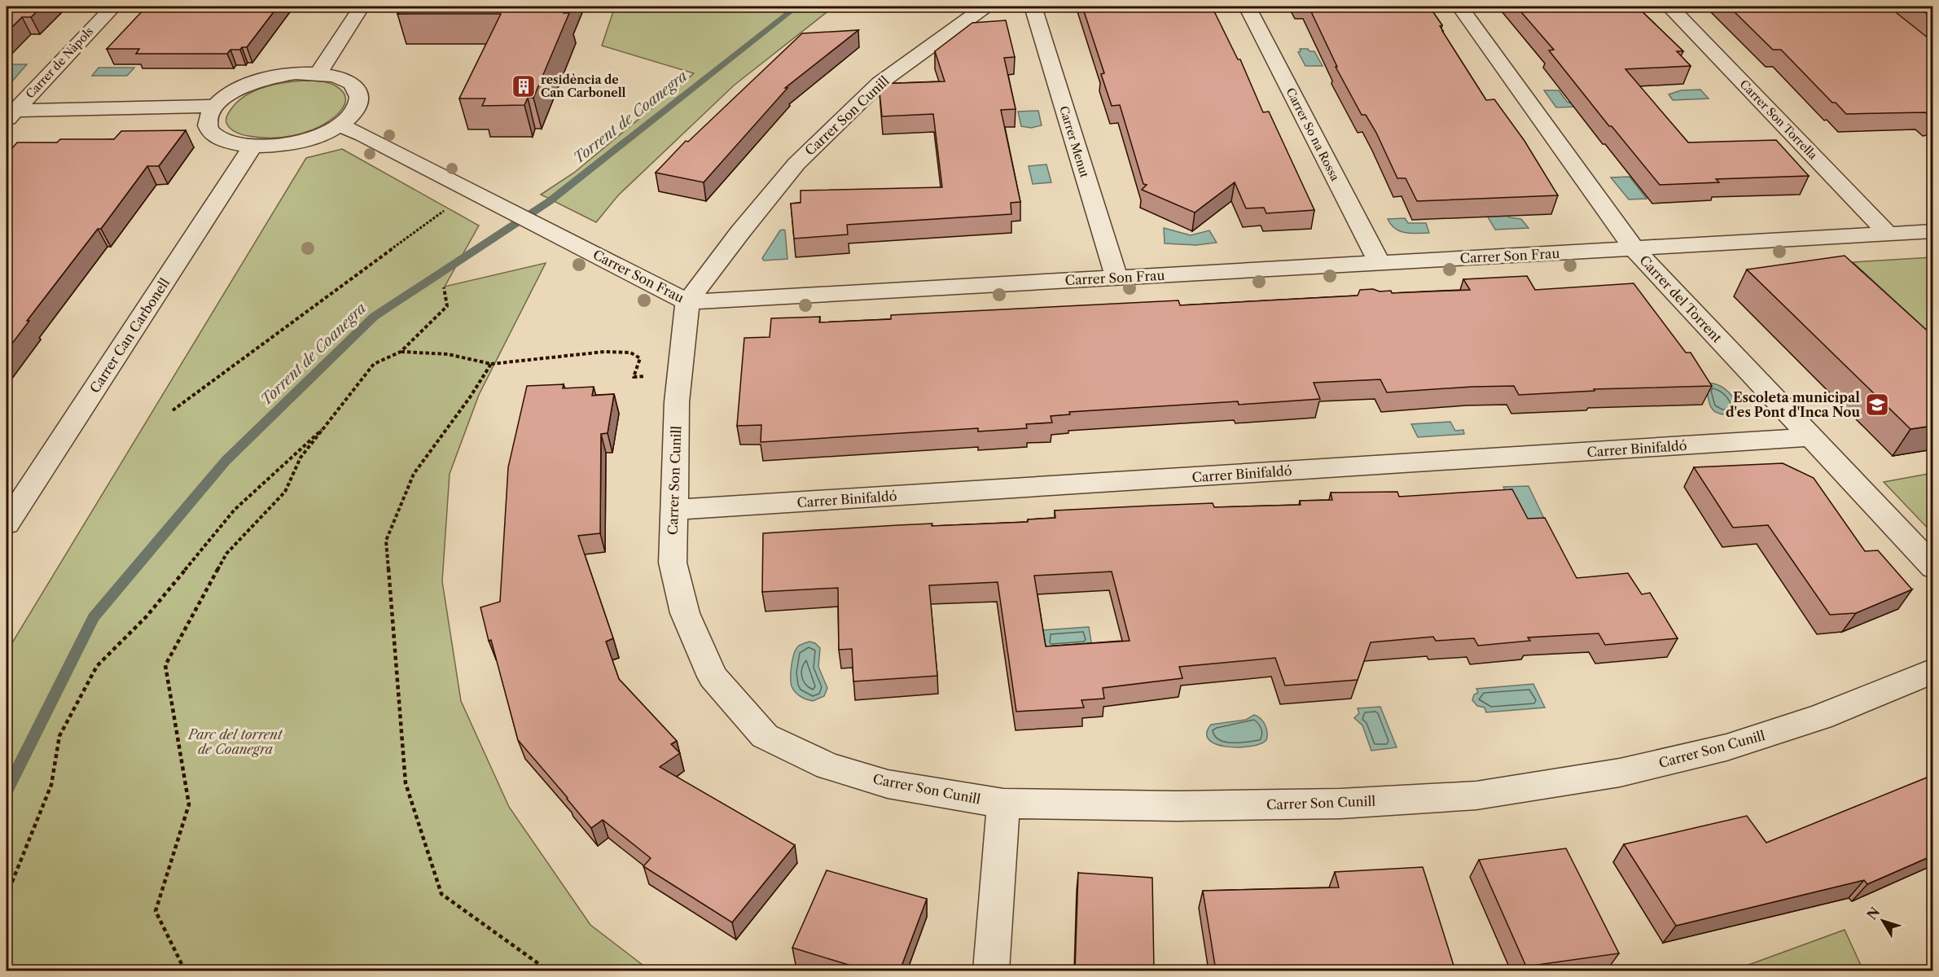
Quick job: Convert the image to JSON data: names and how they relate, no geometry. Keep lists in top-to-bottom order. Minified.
{"streets":{"street":["Carrer de Nàpols","Carrer Son Cunill","Carrer Son Torrella","Carrer So na Rossa","Carrer Menut","Carrer Son Frau","Carrer del Torrent","Carrer Can Carbonell","Carrer Binifaldó"]},"crossings":[["Carrer Son Cunill","Carrer Son Frau"],["Carrer Son Cunill","Carrer Binifaldó"],["Carrer Son Torrella","Carrer Son Frau"],["Carrer So na Rossa","Carrer Son Frau"],["Carrer Menut","Carrer Son Frau"],["Carrer Son Frau","Carrer del Torrent"],["Carrer del Torrent","Carrer Binifaldó"]],"water":["Torrent de Coanegra"],"parks":["Parc del torrent de Coanegra"],"places":{"building":["residència de Can Carbonell"],"school or university":["Escoleta municipal d'es Pont d'Inca Nou"]},"north":"top left"}
